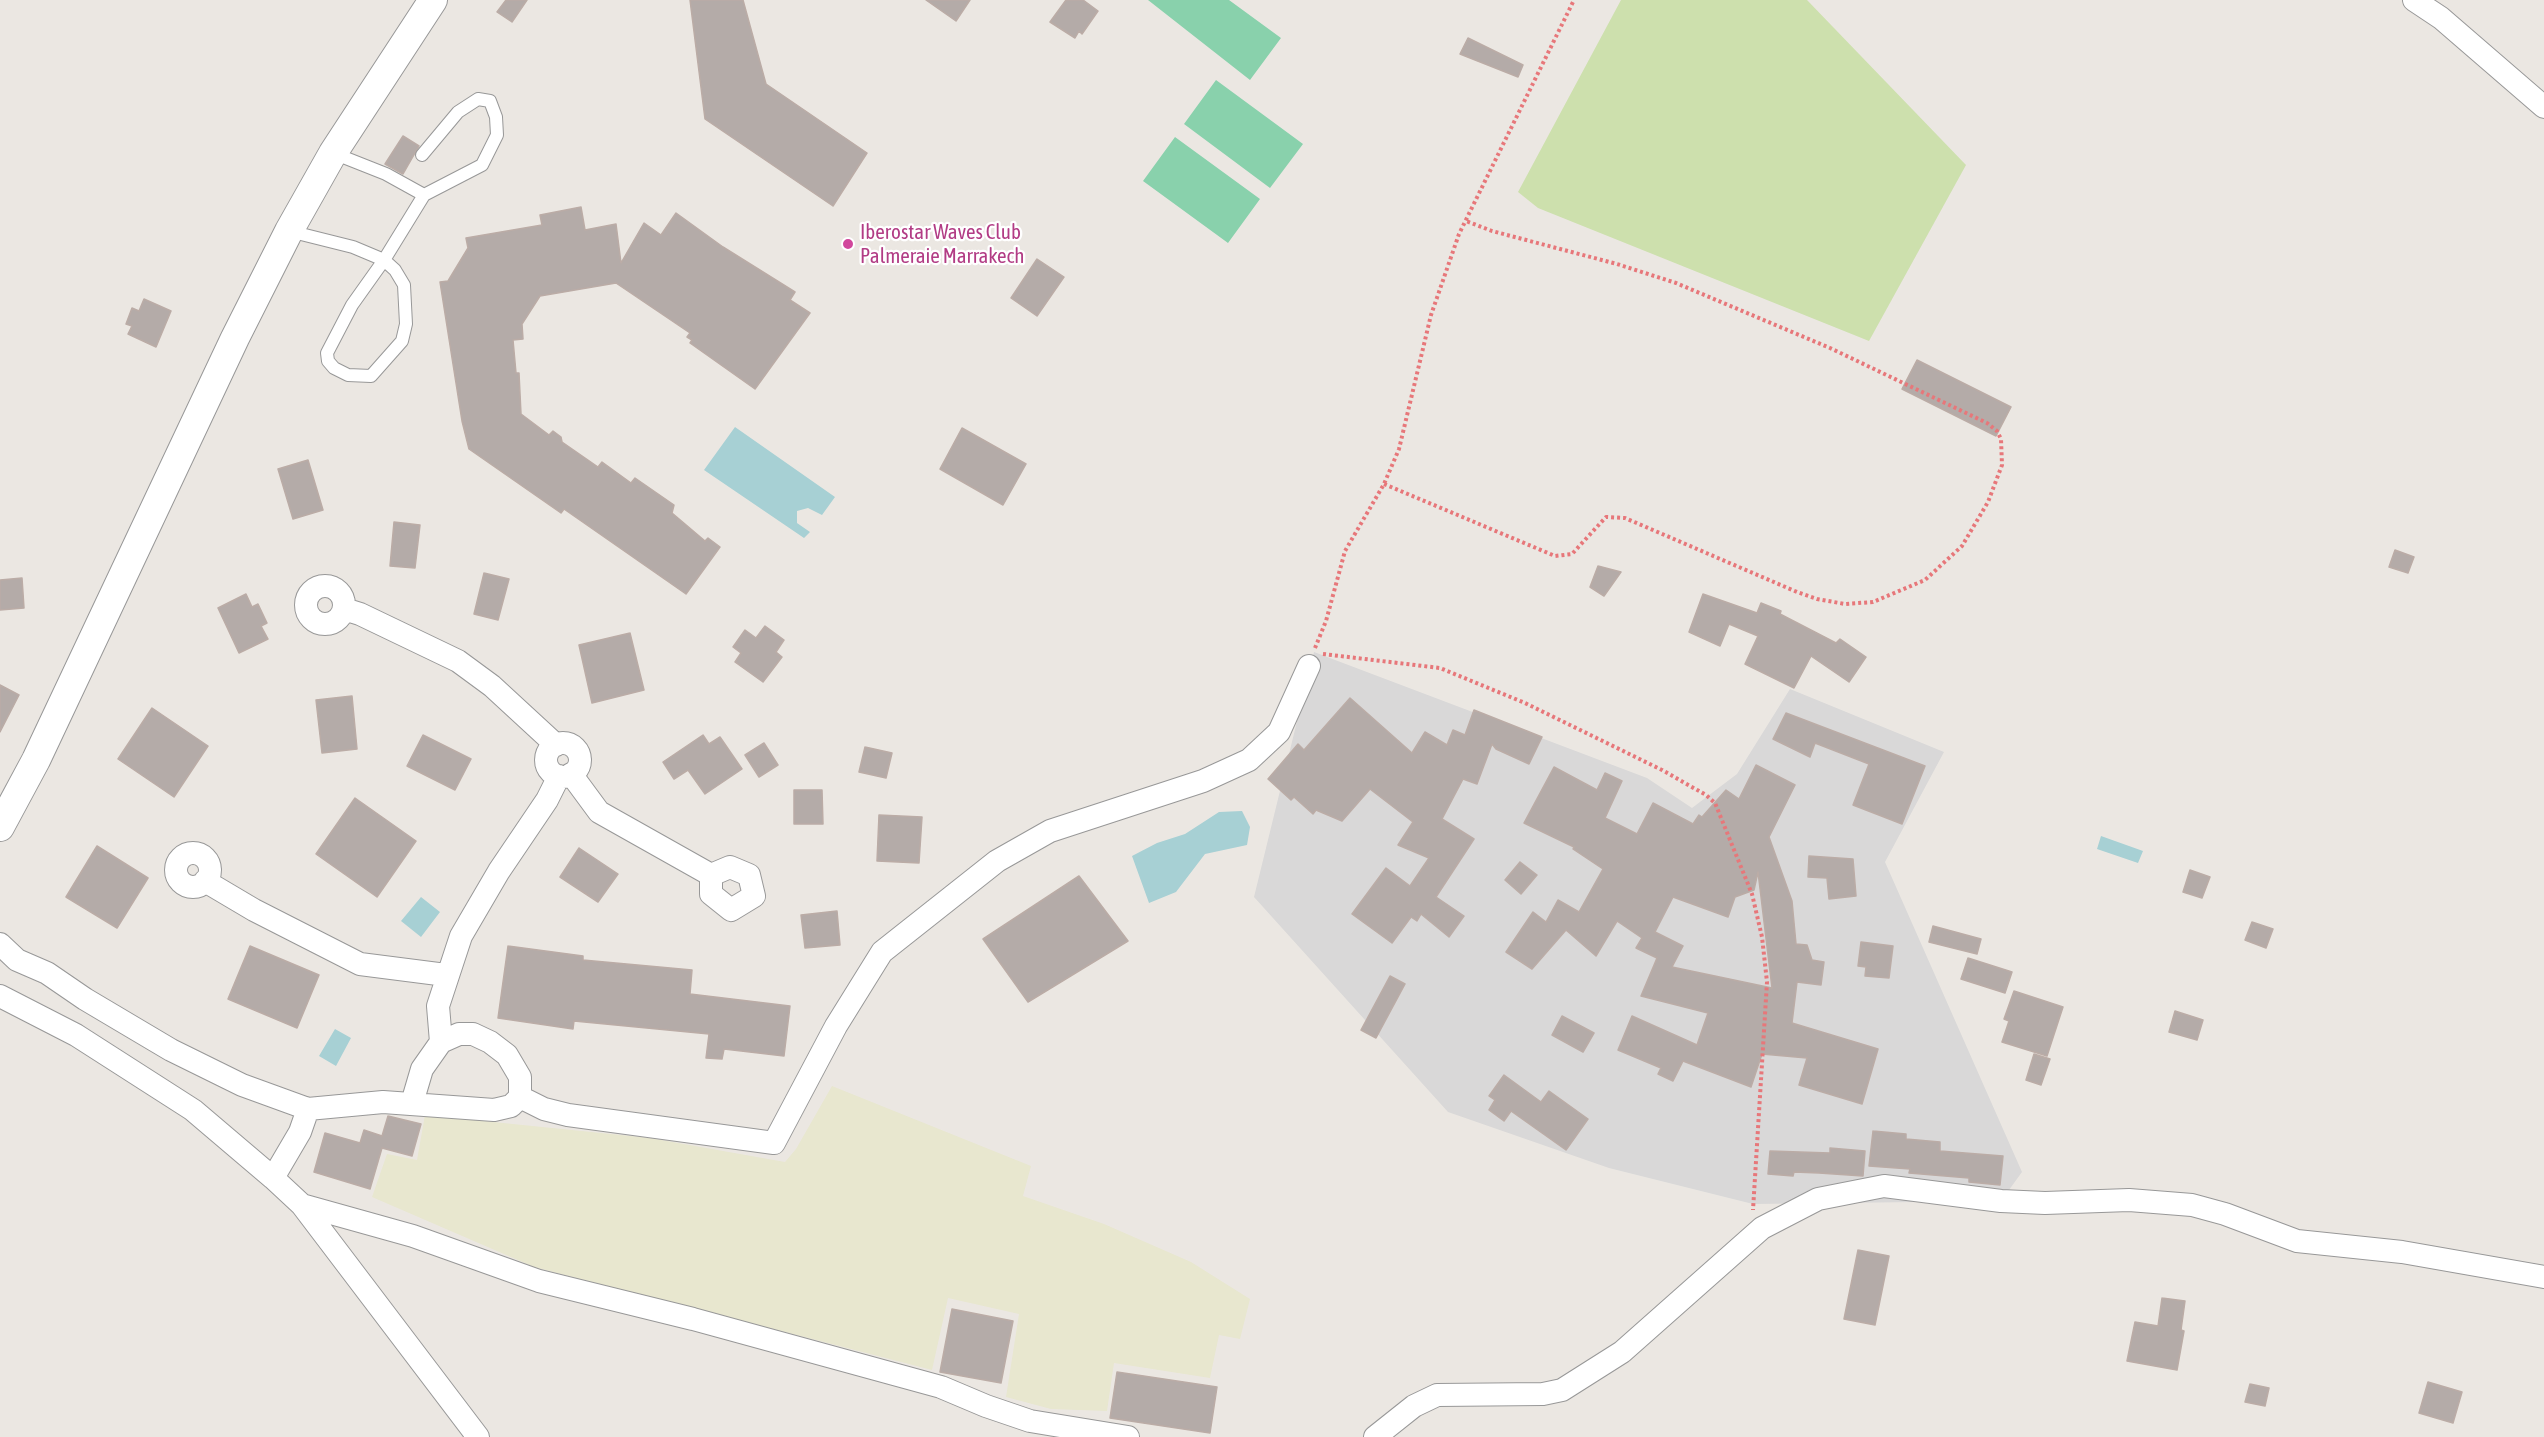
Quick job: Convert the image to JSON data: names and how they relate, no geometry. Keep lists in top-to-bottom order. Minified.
{"places":["Iberostar Waves Club Palmeraie Marrakech"]}
